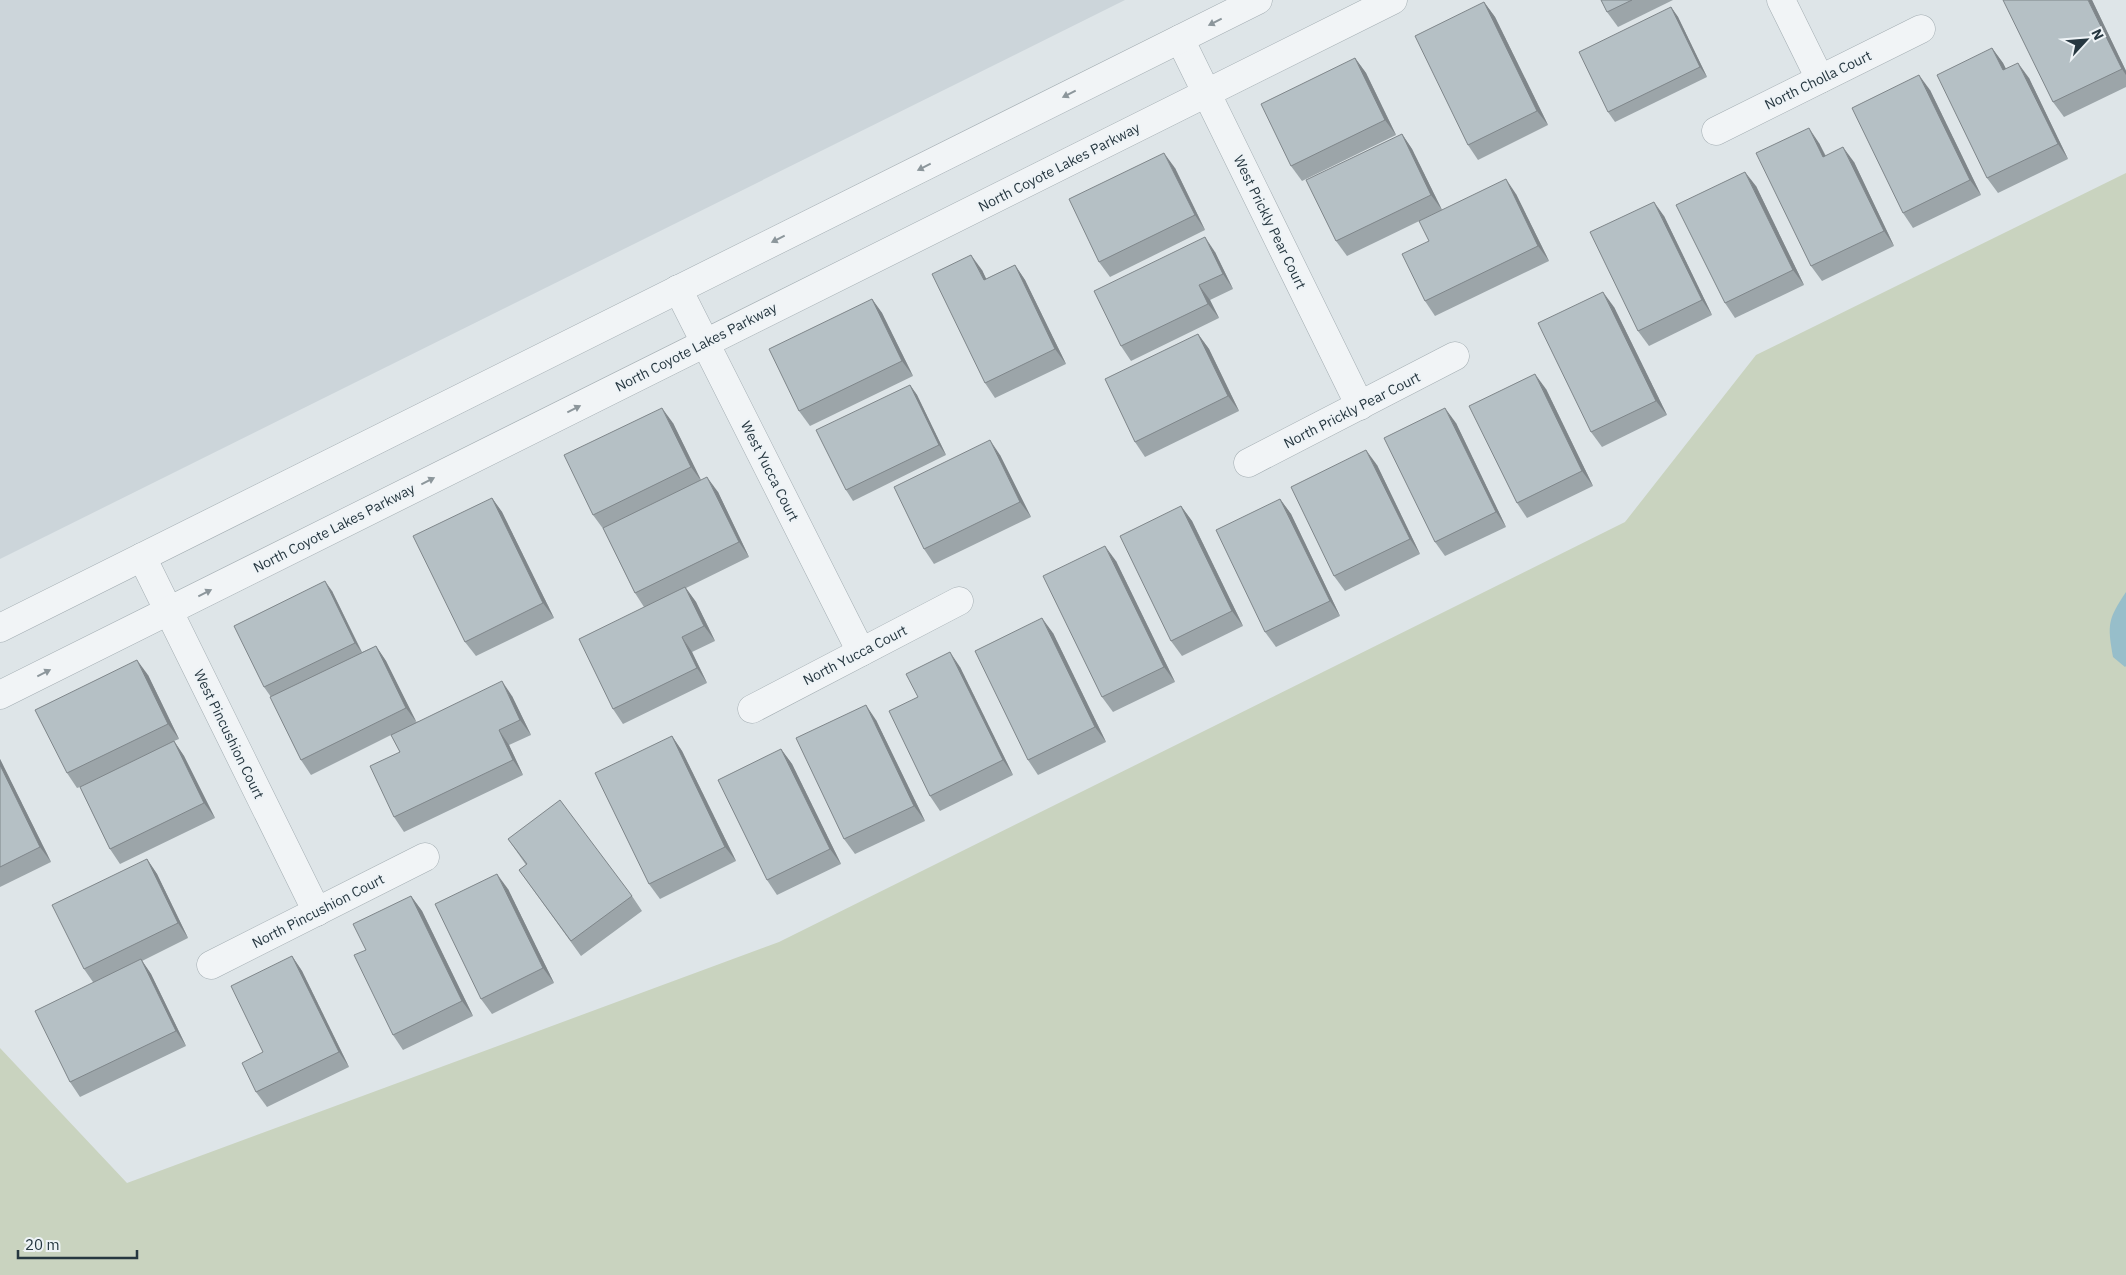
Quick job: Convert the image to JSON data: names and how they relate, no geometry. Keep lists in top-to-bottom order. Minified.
{"streets":{"street":["North Cholla Court","North Coyote Lakes Parkway","West Prickly Pear Court","North Prickly Pear Court","West Yucca Court","North Yucca Court","West Pincushion Court","North Pincushion Court"]},"crossings":[["North Coyote Lakes Parkway","West Prickly Pear Court"],["North Coyote Lakes Parkway","West Yucca Court"],["North Coyote Lakes Parkway","West Pincushion Court"],["West Prickly Pear Court","North Prickly Pear Court"],["West Yucca Court","North Yucca Court"],["West Pincushion Court","North Pincushion Court"]],"scale_bar":"20 m","north":"top right"}
